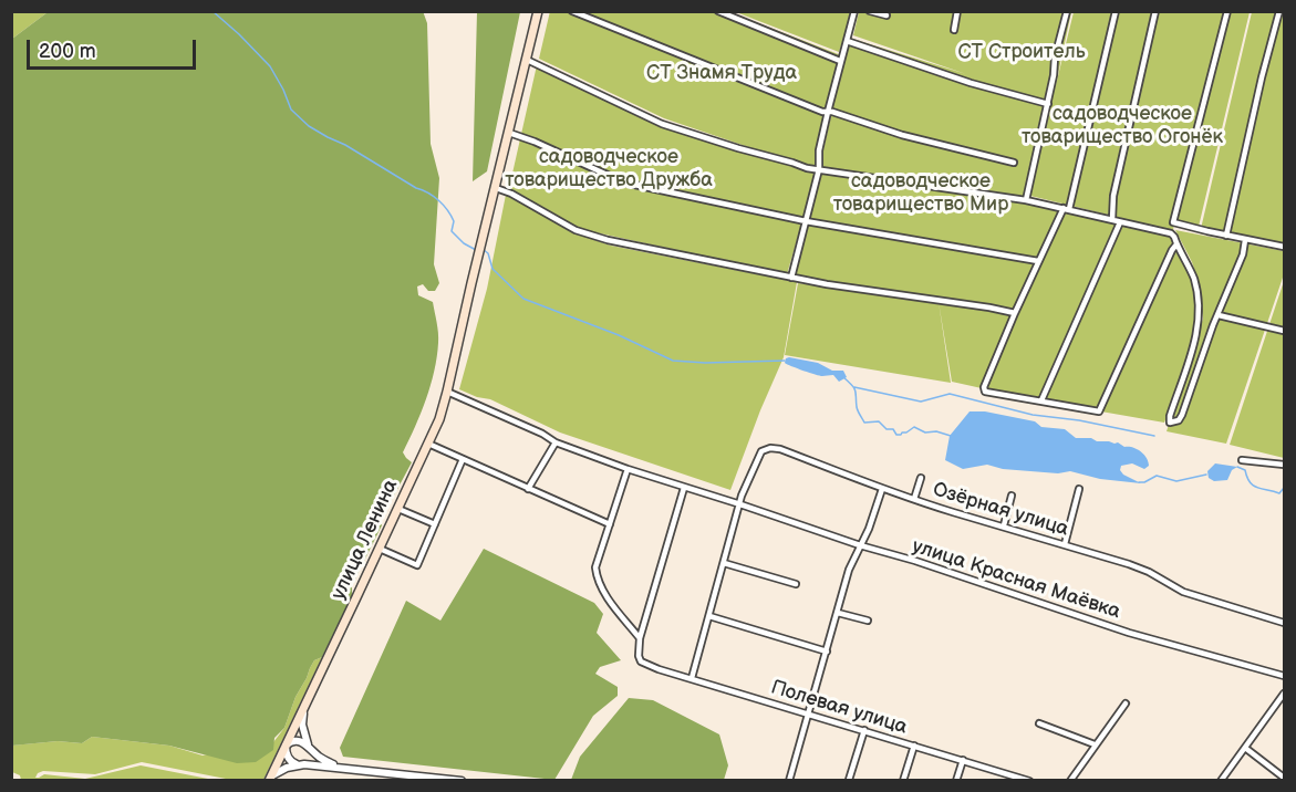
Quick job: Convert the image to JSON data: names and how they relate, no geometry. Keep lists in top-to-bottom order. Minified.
{"streets":{"main road":["улица Ленина"],"street":["Озёрная улица","улица Красная Маёвка","Полевая улица"]},"crossings":[["Озёрная улица","улица Красная Маёвка"],["улица Ленина","улица Красная Маёвка"]],"parks":["СТ Строитель","СТ Знамя Труда","садоводческое товарищество Огонёк","садоводческое товарищество Дружба","садоводческое товарищество Мир"],"scale_bar":"200 m"}
